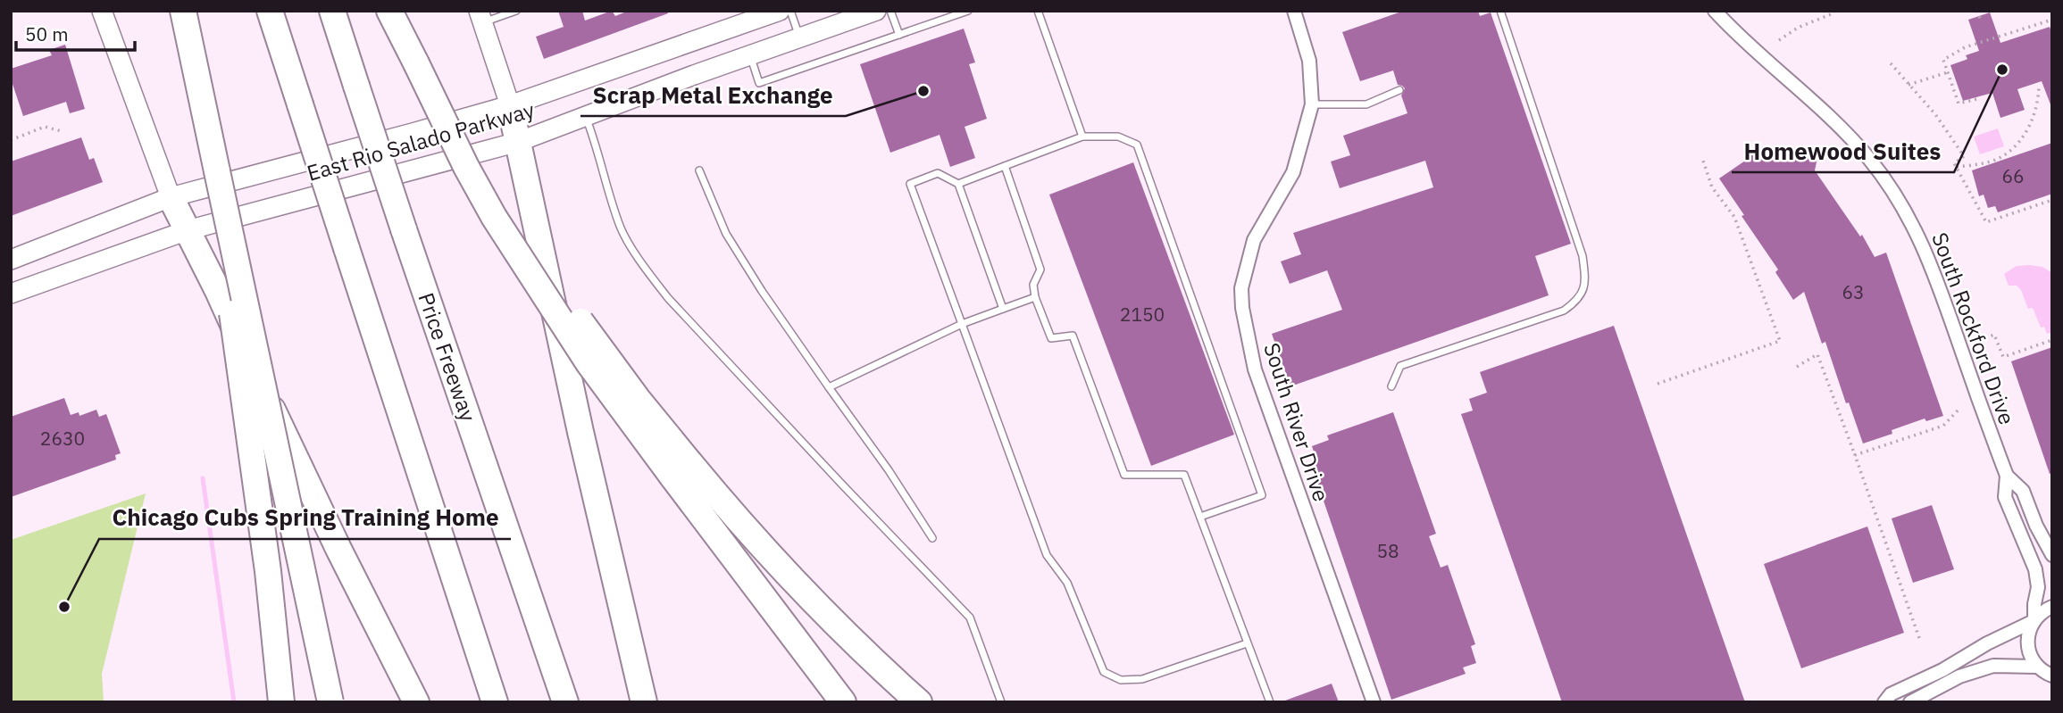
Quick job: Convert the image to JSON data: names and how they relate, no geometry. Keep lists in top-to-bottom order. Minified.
{"streets":{"highway":["Price Freeway"],"main road":["East Rio Salado Parkway"],"street":["South Rockford Drive","South River Drive"]},"places":["Homewood Suites","Scrap Metal Exchange","Chicago Cubs Spring Training Home"],"house_numbers":["66","63","2150","2630","58"],"scale_bar":"50 m"}
